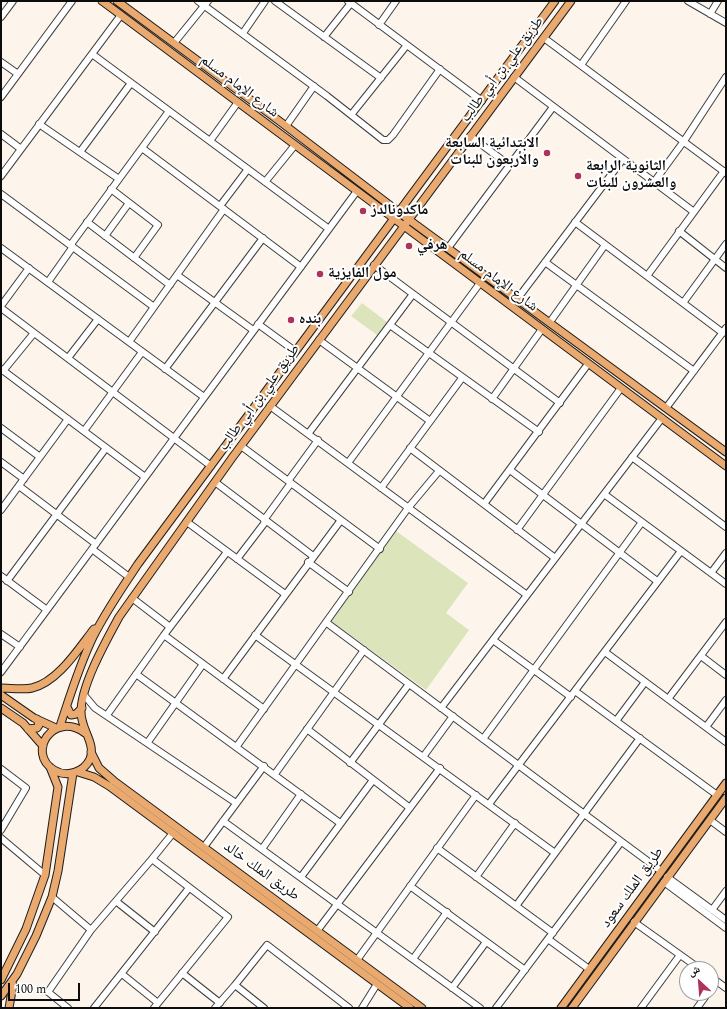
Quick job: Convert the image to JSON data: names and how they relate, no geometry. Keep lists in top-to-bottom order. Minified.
{"streets":{"main road":["طريق علي بن أبي طالب","شارع الإمام مسلم","طريق الملك خالد","طريق الملك سعود"]},"crossings":[["طريق علي بن أبي طالب","شارع الإمام مسلم"],["طريق علي بن أبي طالب","طريق الملك خالد"]],"places":["الابتدائية السابعة والأربعون للبنات","الثانوية الرابعة والعشرون للبنات","ماكدونالدز","هرفي","مول الفايزية","بنده"],"scale_bar":"100 m","north":"top left"}
